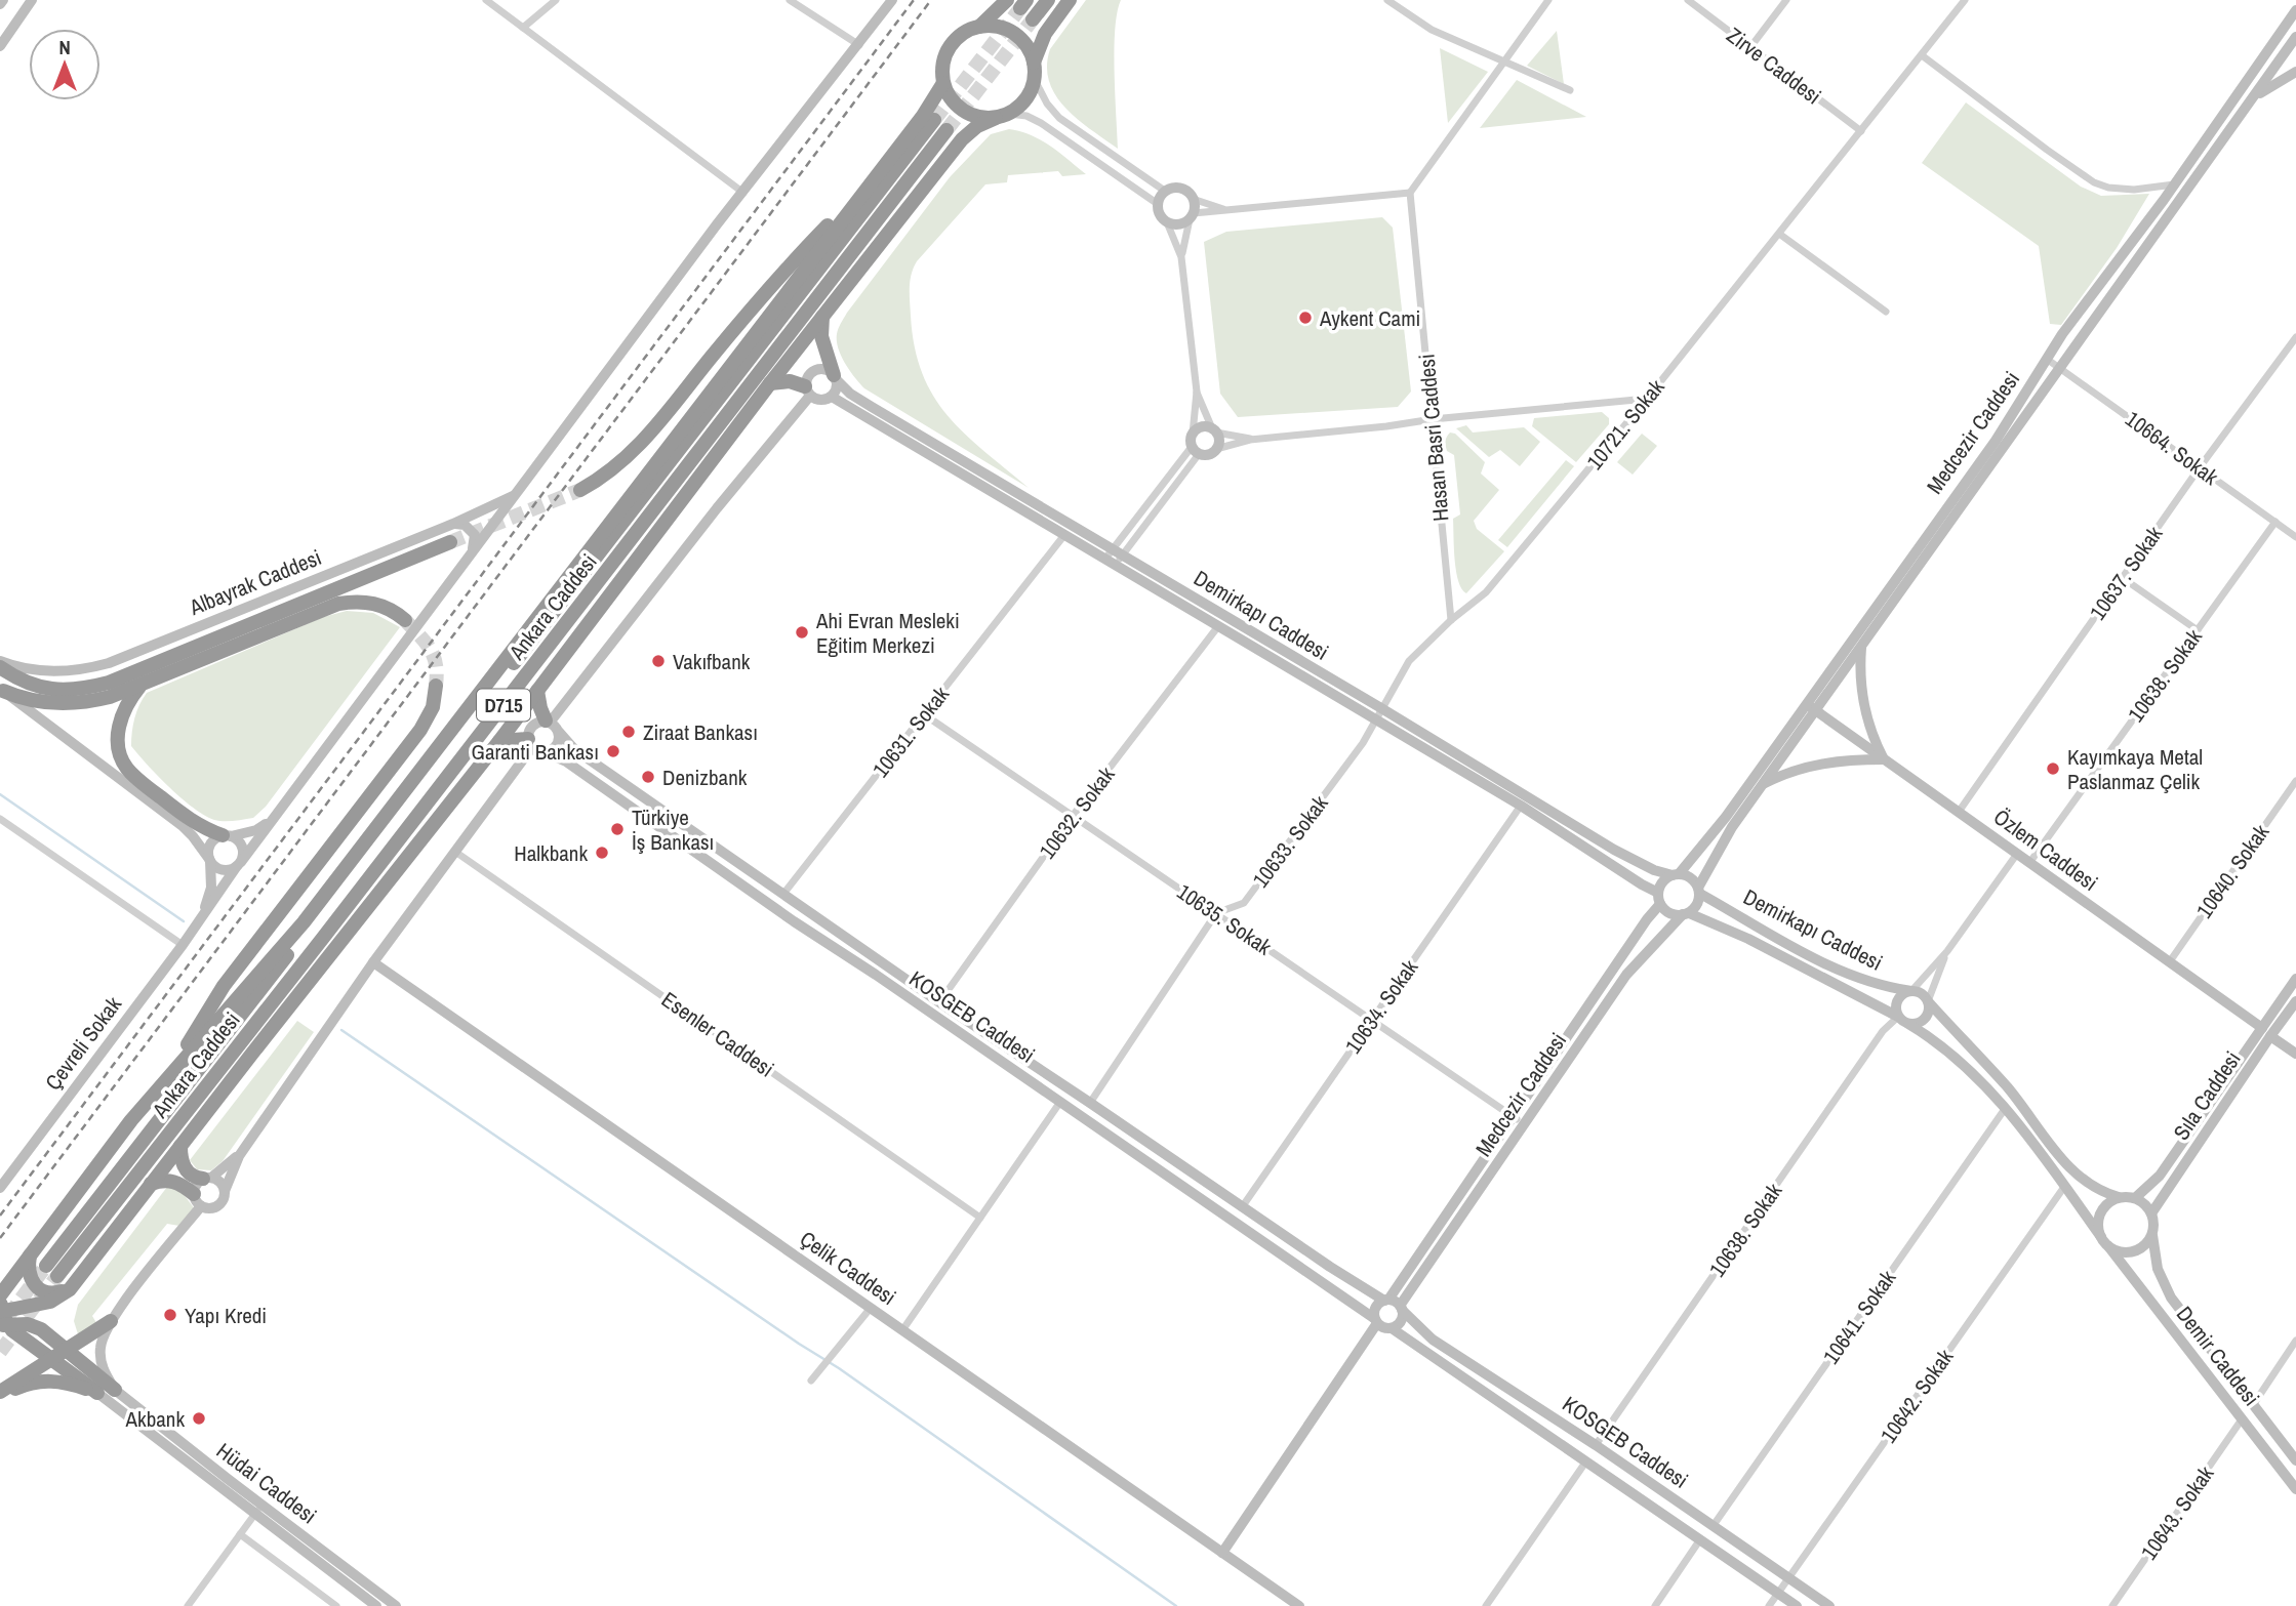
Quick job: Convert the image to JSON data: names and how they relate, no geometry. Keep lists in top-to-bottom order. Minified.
{"streets":{"highway":["Ankara Caddesi","D715"],"street":["Zirve Caddesi","10721. Sokak","Medcezir Caddesi","Hasan Basri Caddesi","10664. Sokak","10637. Sokak","Albayrak Caddesi","Demirkapı Caddesi","10638. Sokak","10631. Sokak","10632. Sokak","10633. Sokak","Özlem Caddesi","10640. Sokak","10635. Sokak","10634. Sokak","KOSGEB Caddesi","Esenler Caddesi","Çevreli Sokak","Sıla Caddesi","Çelik Caddesi","10641. Sokak","Demir Caddesi","10642. Sokak","Hüdai Caddesi","10643. Sokak"]},"crossings":[["Zirve Caddesi","10721. Sokak"],["10721. Sokak","Hasan Basri Caddesi"],["10721. Sokak","Demirkapı Caddesi"],["10721. Sokak","10633. Sokak"],["Medcezir Caddesi","10664. Sokak"],["Medcezir Caddesi","Demirkapı Caddesi"],["Medcezir Caddesi","Özlem Caddesi"],["Medcezir Caddesi","10635. Sokak"],["Medcezir Caddesi","KOSGEB Caddesi"],["10664. Sokak","10637. Sokak"],["10664. Sokak","10638. Sokak"],["10637. Sokak","Özlem Caddesi"],["Demirkapı Caddesi","10638. Sokak"],["Demirkapı Caddesi","10631. Sokak"],["Demirkapı Caddesi","10632. Sokak"],["Demirkapı Caddesi","10633. Sokak"],["Demirkapı Caddesi","10634. Sokak"],["Demirkapı Caddesi","Demir Caddesi"],["10638. Sokak","Özlem Caddesi"],["10638. Sokak","KOSGEB Caddesi"],["10638. Sokak","Demir Caddesi"],["10631. Sokak","10635. Sokak"],["10631. Sokak","KOSGEB Caddesi"],["10632. Sokak","10635. Sokak"],["10632. Sokak","KOSGEB Caddesi"],["10633. Sokak","10635. Sokak"],["Özlem Caddesi","10640. Sokak"],["Özlem Caddesi","Sıla Caddesi"],["10635. Sokak","10634. Sokak"],["10634. Sokak","KOSGEB Caddesi"],["KOSGEB Caddesi","10641. Sokak"],["KOSGEB Caddesi","10642. Sokak"],["Sıla Caddesi","Demir Caddesi"],["10641. Sokak","Demir Caddesi"],["Demir Caddesi","10642. Sokak"],["Demir Caddesi","10643. Sokak"]],"places":["Aykent Cami","Ahi Evran Mesleki Eğitim Merkezi","Vakıfbank","Ziraat Bankası","Garanti Bankası","Kayımkaya Metal Paslanmaz Çelik","Denizbank","Türkiye İş Bankası","Halkbank","Yapı Kredi","Akbank"],"north":"top"}
